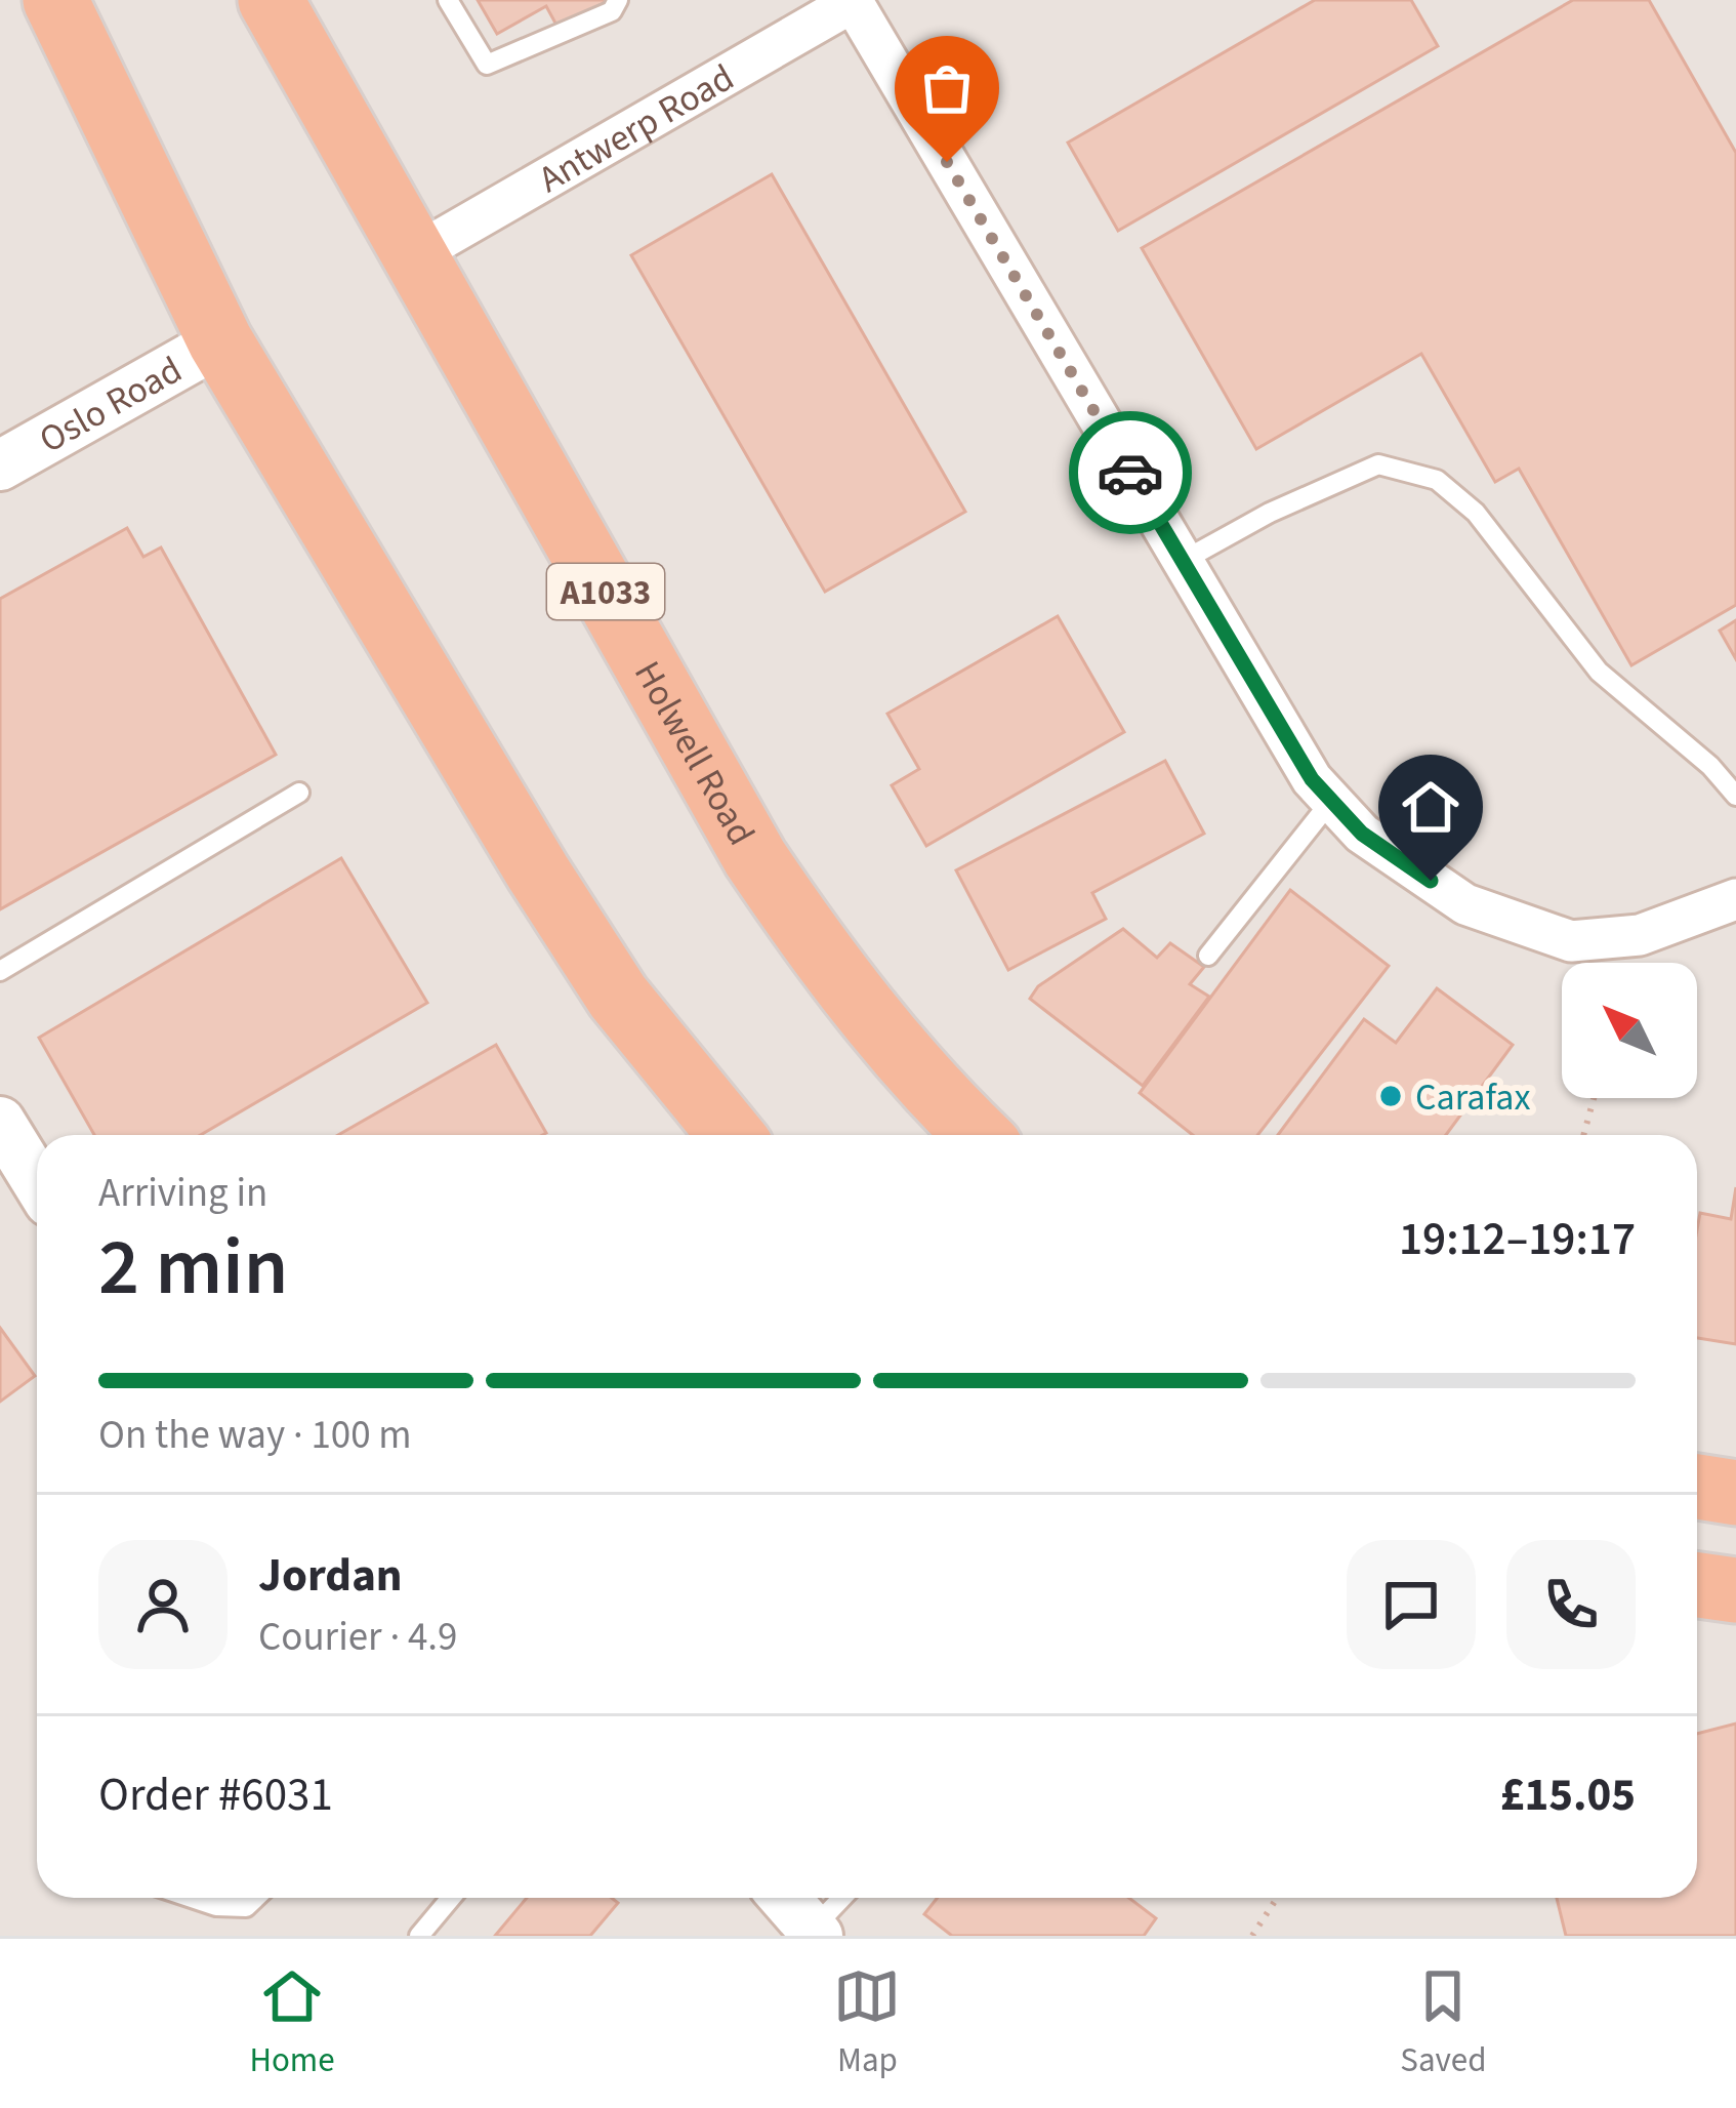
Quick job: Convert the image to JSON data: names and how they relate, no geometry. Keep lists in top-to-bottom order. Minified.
{"streets":{"highway":["A1033","Holwell Road"],"street":["Antwerp Road","Oslo Road"]},"crossings":[["Antwerp Road","Holwell Road"]],"places":["Carafax"],"north":"top left","page":{"heading":["2 min","Arriving in","19:12–19:17"],"panel":["Jordan","Courier · 4.9","Order #6031","£15.05"],"bar":"On the way · 100 m","tabs":["Home","Map","Saved"]}}
